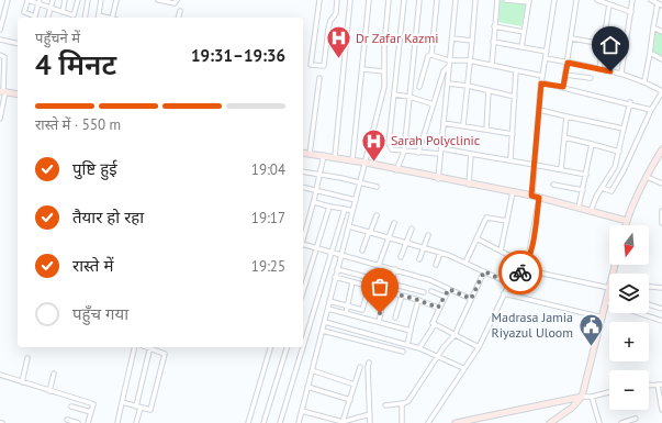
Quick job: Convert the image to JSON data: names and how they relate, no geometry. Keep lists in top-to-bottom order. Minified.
{"places":{"hospital":["Dr Zafar Kazmi","Sarah Polyclinic"],"public building":["Madrasa Jamia Riyazul Uloom"]},"north":"bottom","page":{"heading":["4 मिनट","पहुँचने में","19:31–19:36"],"bar":"रास्ते में · 550 m","list":[["पुष्टि हुई","19:04"],["तैयार हो रहा","19:17"],["रास्ते में","19:25"],"पहुँच गया"],"map_buttons":["+","−"]}}
